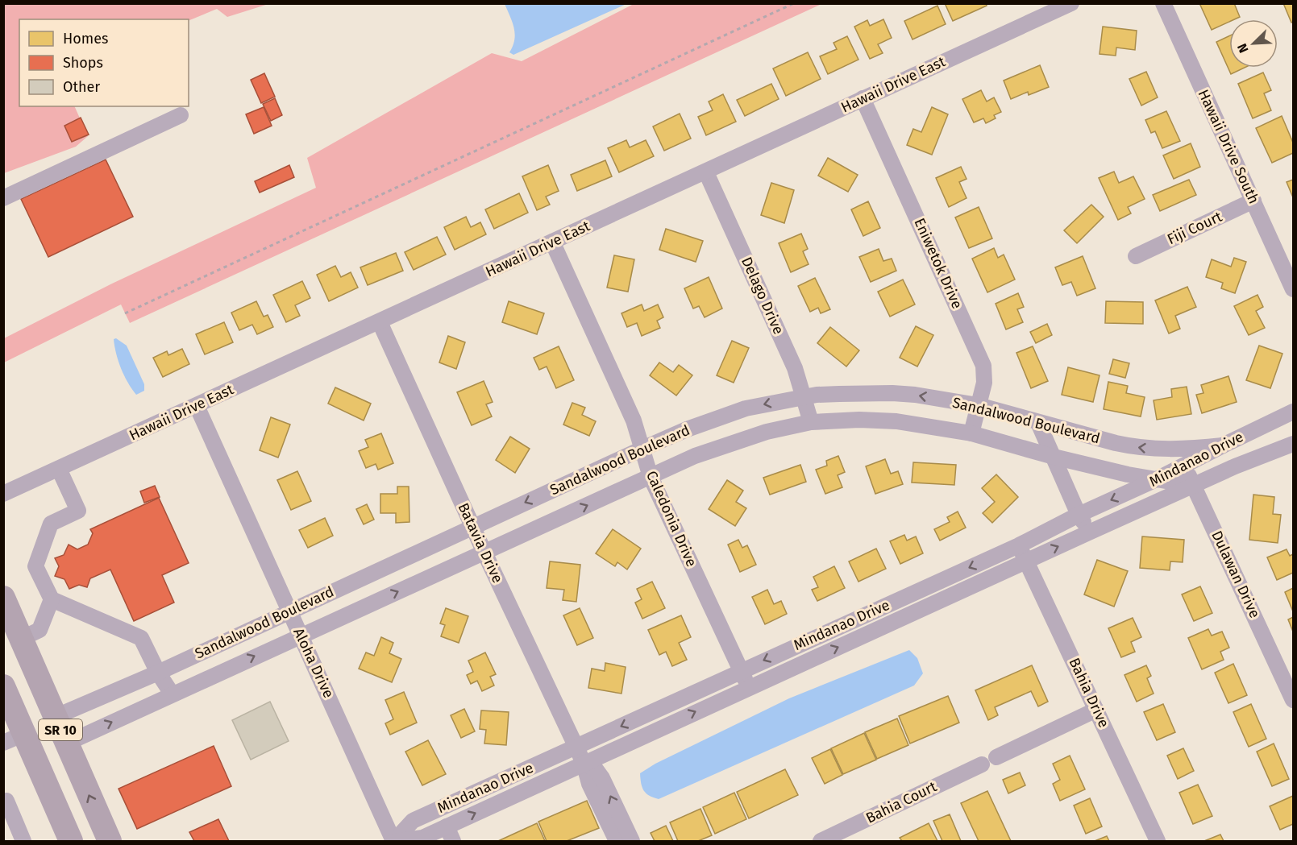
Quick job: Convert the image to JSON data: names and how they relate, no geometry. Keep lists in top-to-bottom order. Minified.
{"streets":{"highway":["SR 10"],"street":["Hawaii Drive East","Hawaii Drive South","Fiji Court","Eniwetok Drive","Delago Drive","Sandalwood Boulevard","Mindanao Drive","Caledonia Drive","Batavia Drive","Dulawan Drive","Aloha Drive","Bahia Drive","Bahia Court"]},"crossings":[["Hawaii Drive East","Eniwetok Drive"],["Hawaii Drive East","Delago Drive"],["Hawaii Drive East","Caledonia Drive"],["Hawaii Drive East","Batavia Drive"],["Hawaii Drive East","Aloha Drive"],["Hawaii Drive South","Fiji Court"],["Eniwetok Drive","Sandalwood Boulevard"],["Delago Drive","Sandalwood Boulevard"],["Sandalwood Boulevard","Mindanao Drive"],["Sandalwood Boulevard","Caledonia Drive"],["Sandalwood Boulevard","Batavia Drive"],["Sandalwood Boulevard","Dulawan Drive"],["Sandalwood Boulevard","Aloha Drive"],["Sandalwood Boulevard","SR 10"],["Mindanao Drive","Caledonia Drive"],["Mindanao Drive","Batavia Drive"],["Mindanao Drive","Dulawan Drive"],["Mindanao Drive","Aloha Drive"],["Mindanao Drive","Bahia Drive"]],"legend":["Homes","Shops","Other"],"north":"bottom left"}
